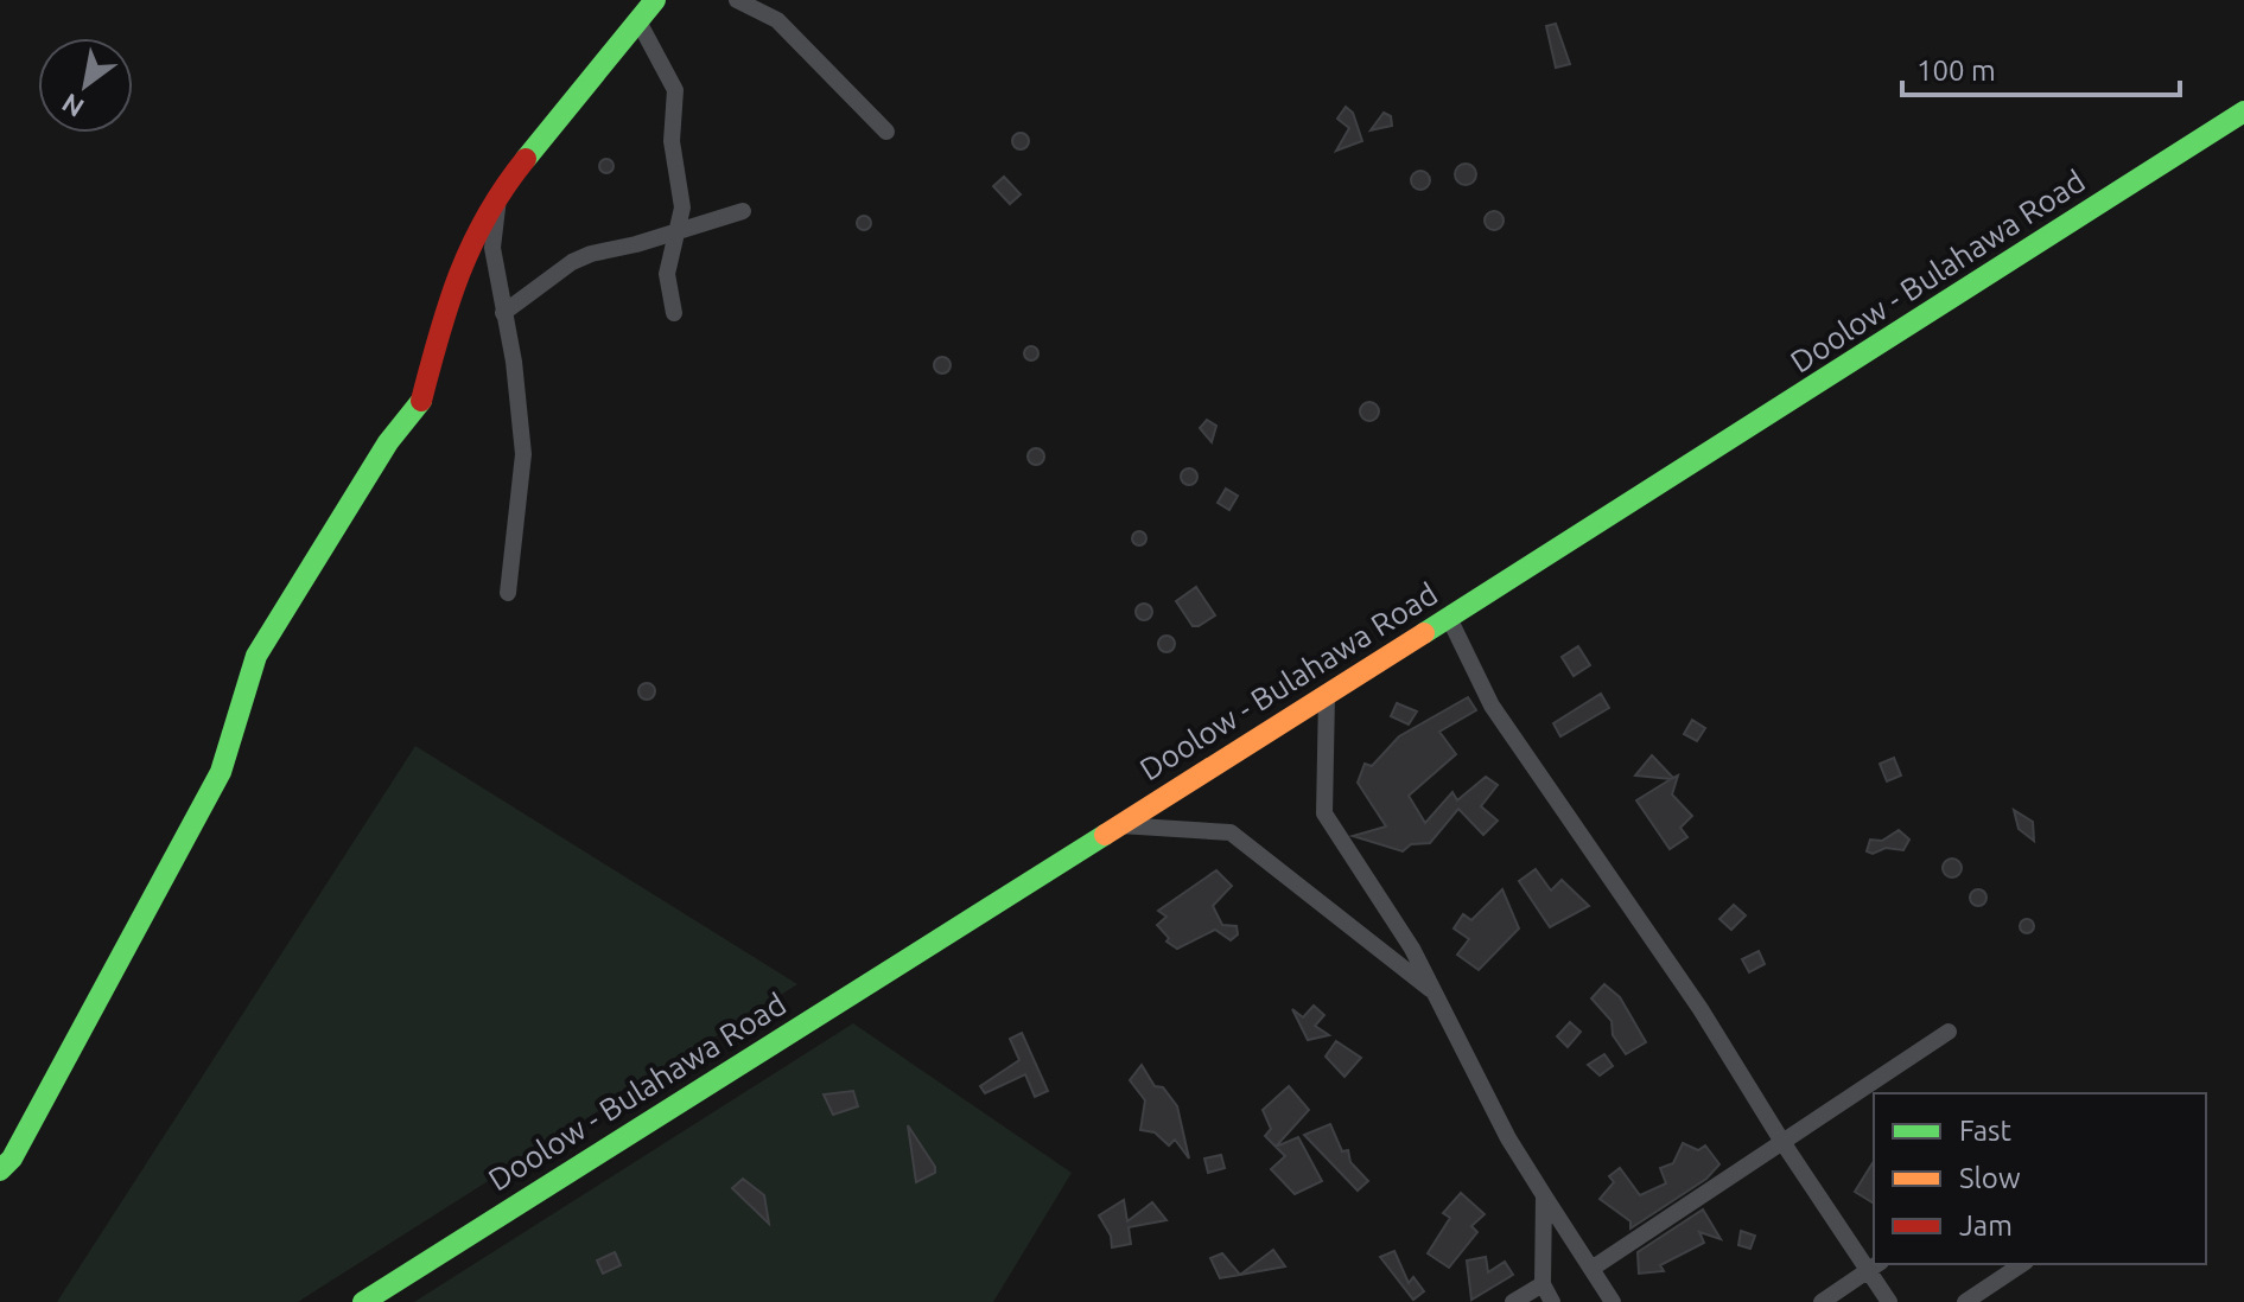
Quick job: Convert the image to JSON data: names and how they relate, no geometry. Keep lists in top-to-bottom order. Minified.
{"streets":{"main road":["Doolow - Bulahawa Road"]},"legend":["Fast","Slow","Jam"],"scale_bar":"100 m","north":"bottom left"}
